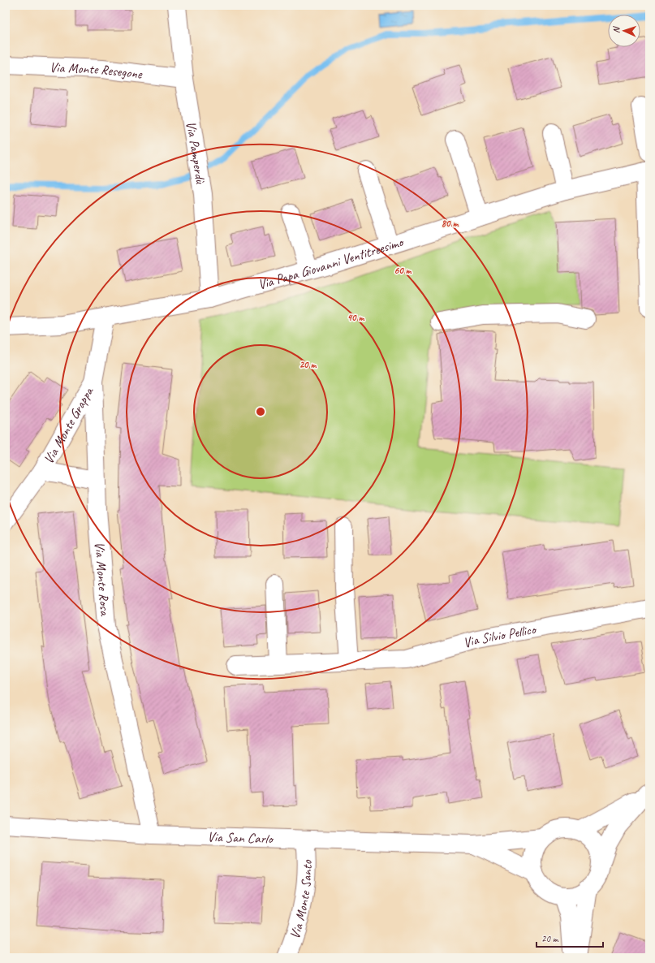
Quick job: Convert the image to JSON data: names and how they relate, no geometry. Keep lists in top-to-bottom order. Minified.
{"streets":{"street":["Via Monte Resegone","Via Pamperdù","Via Papa Giovanni Ventitreesimo","Via Monte Grappa","Via Monte Rosa","Via Silvio Pellico","Via San Carlo","Via Monte Santo"]},"crossings":[["Via Monte Resegone","Via Pamperdù"],["Via Pamperdù","Via Papa Giovanni Ventitreesimo"],["Via Papa Giovanni Ventitreesimo","Via Monte Rosa"],["Via Monte Grappa","Via Monte Rosa"],["Via Monte Rosa","Via San Carlo"],["Via San Carlo","Via Monte Santo"]],"scale_bar":"20 m","north":"left","rings":["80 m","60 m","40 m","20 m"]}
